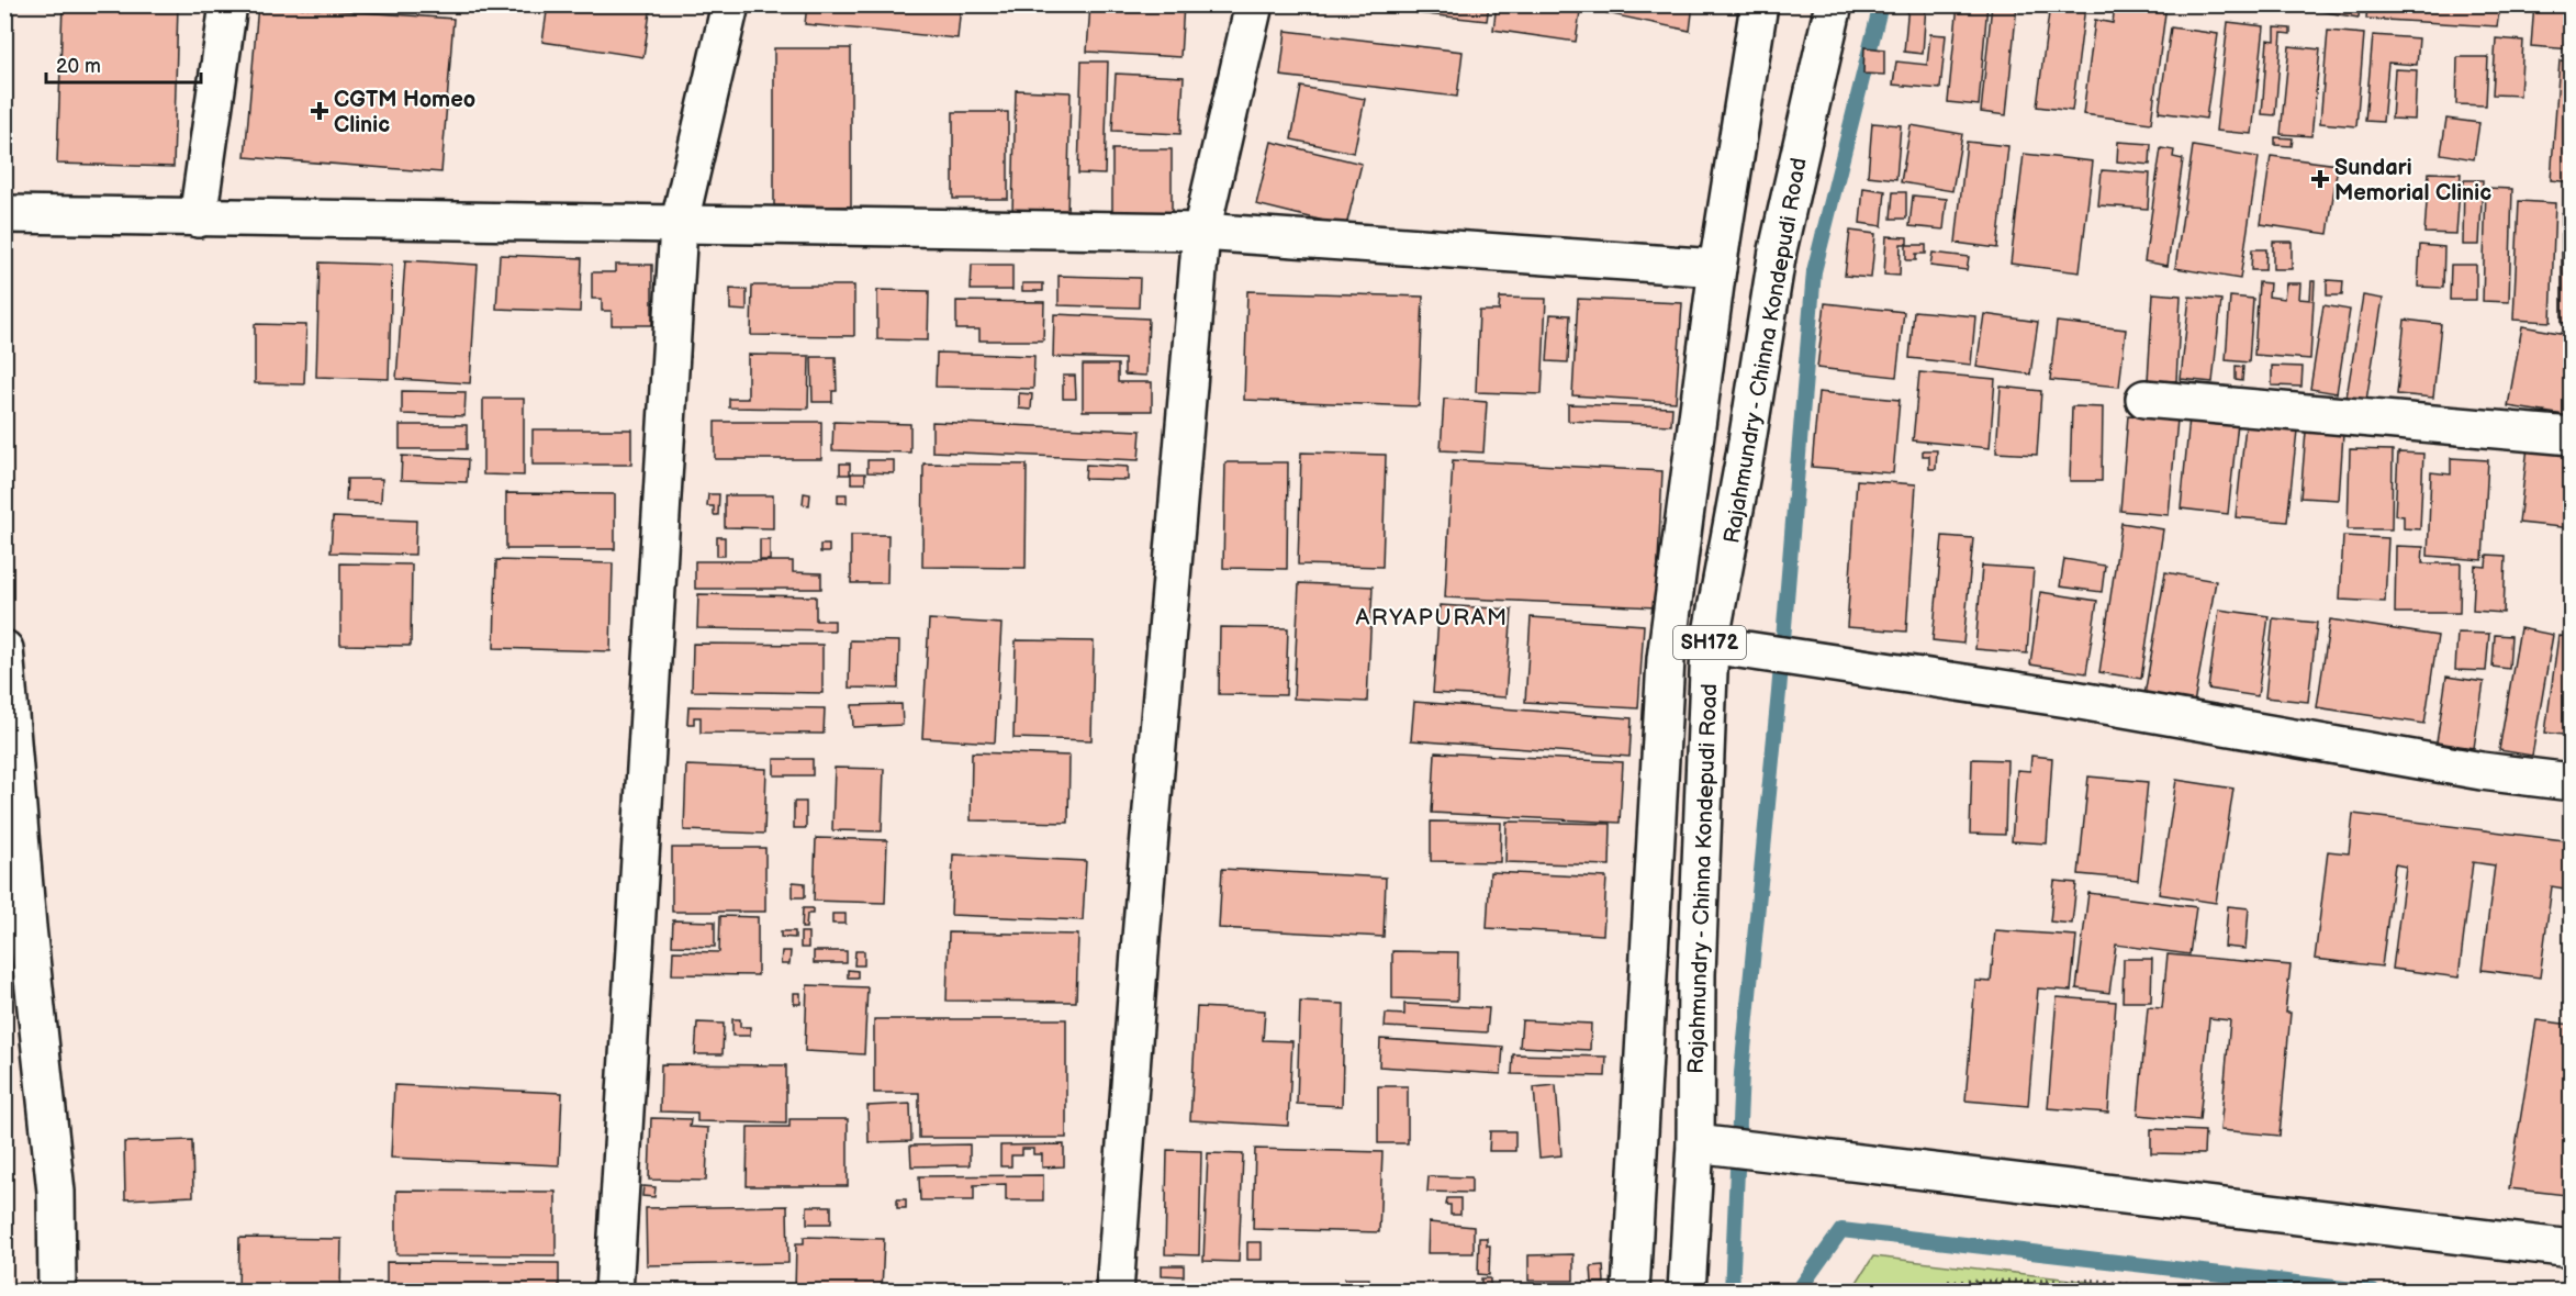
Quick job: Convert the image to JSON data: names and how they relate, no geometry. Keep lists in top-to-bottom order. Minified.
{"streets":{"street":["Rajahmundry - Chinna Kondepudi Road","SH172"]},"districts":["ARYAPURAM"],"places":{"health":["CGTM Homeo Clinic","Sundari Memorial Clinic"]},"scale_bar":"20 m"}
